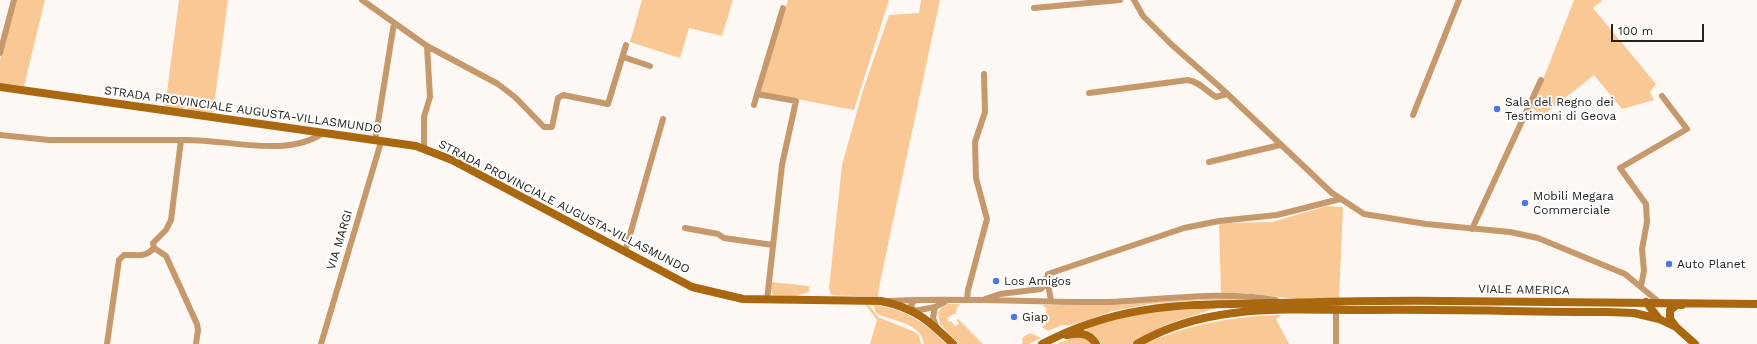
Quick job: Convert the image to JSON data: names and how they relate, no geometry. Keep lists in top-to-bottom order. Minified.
{"streets":{"main road":["STRADA PROVINCIALE AUGUSTA-VILLASMUNDO","VIALE AMERICA"],"street":["VIA MARGI"]},"crossings":[["STRADA PROVINCIALE AUGUSTA-VILLASMUNDO","VIA MARGI"]],"places":["Sala del Regno dei Testimoni di Geova","Mobili Megara Commerciale","Auto Planet","Los Amigos","Giap"],"scale_bar":"100 m"}
